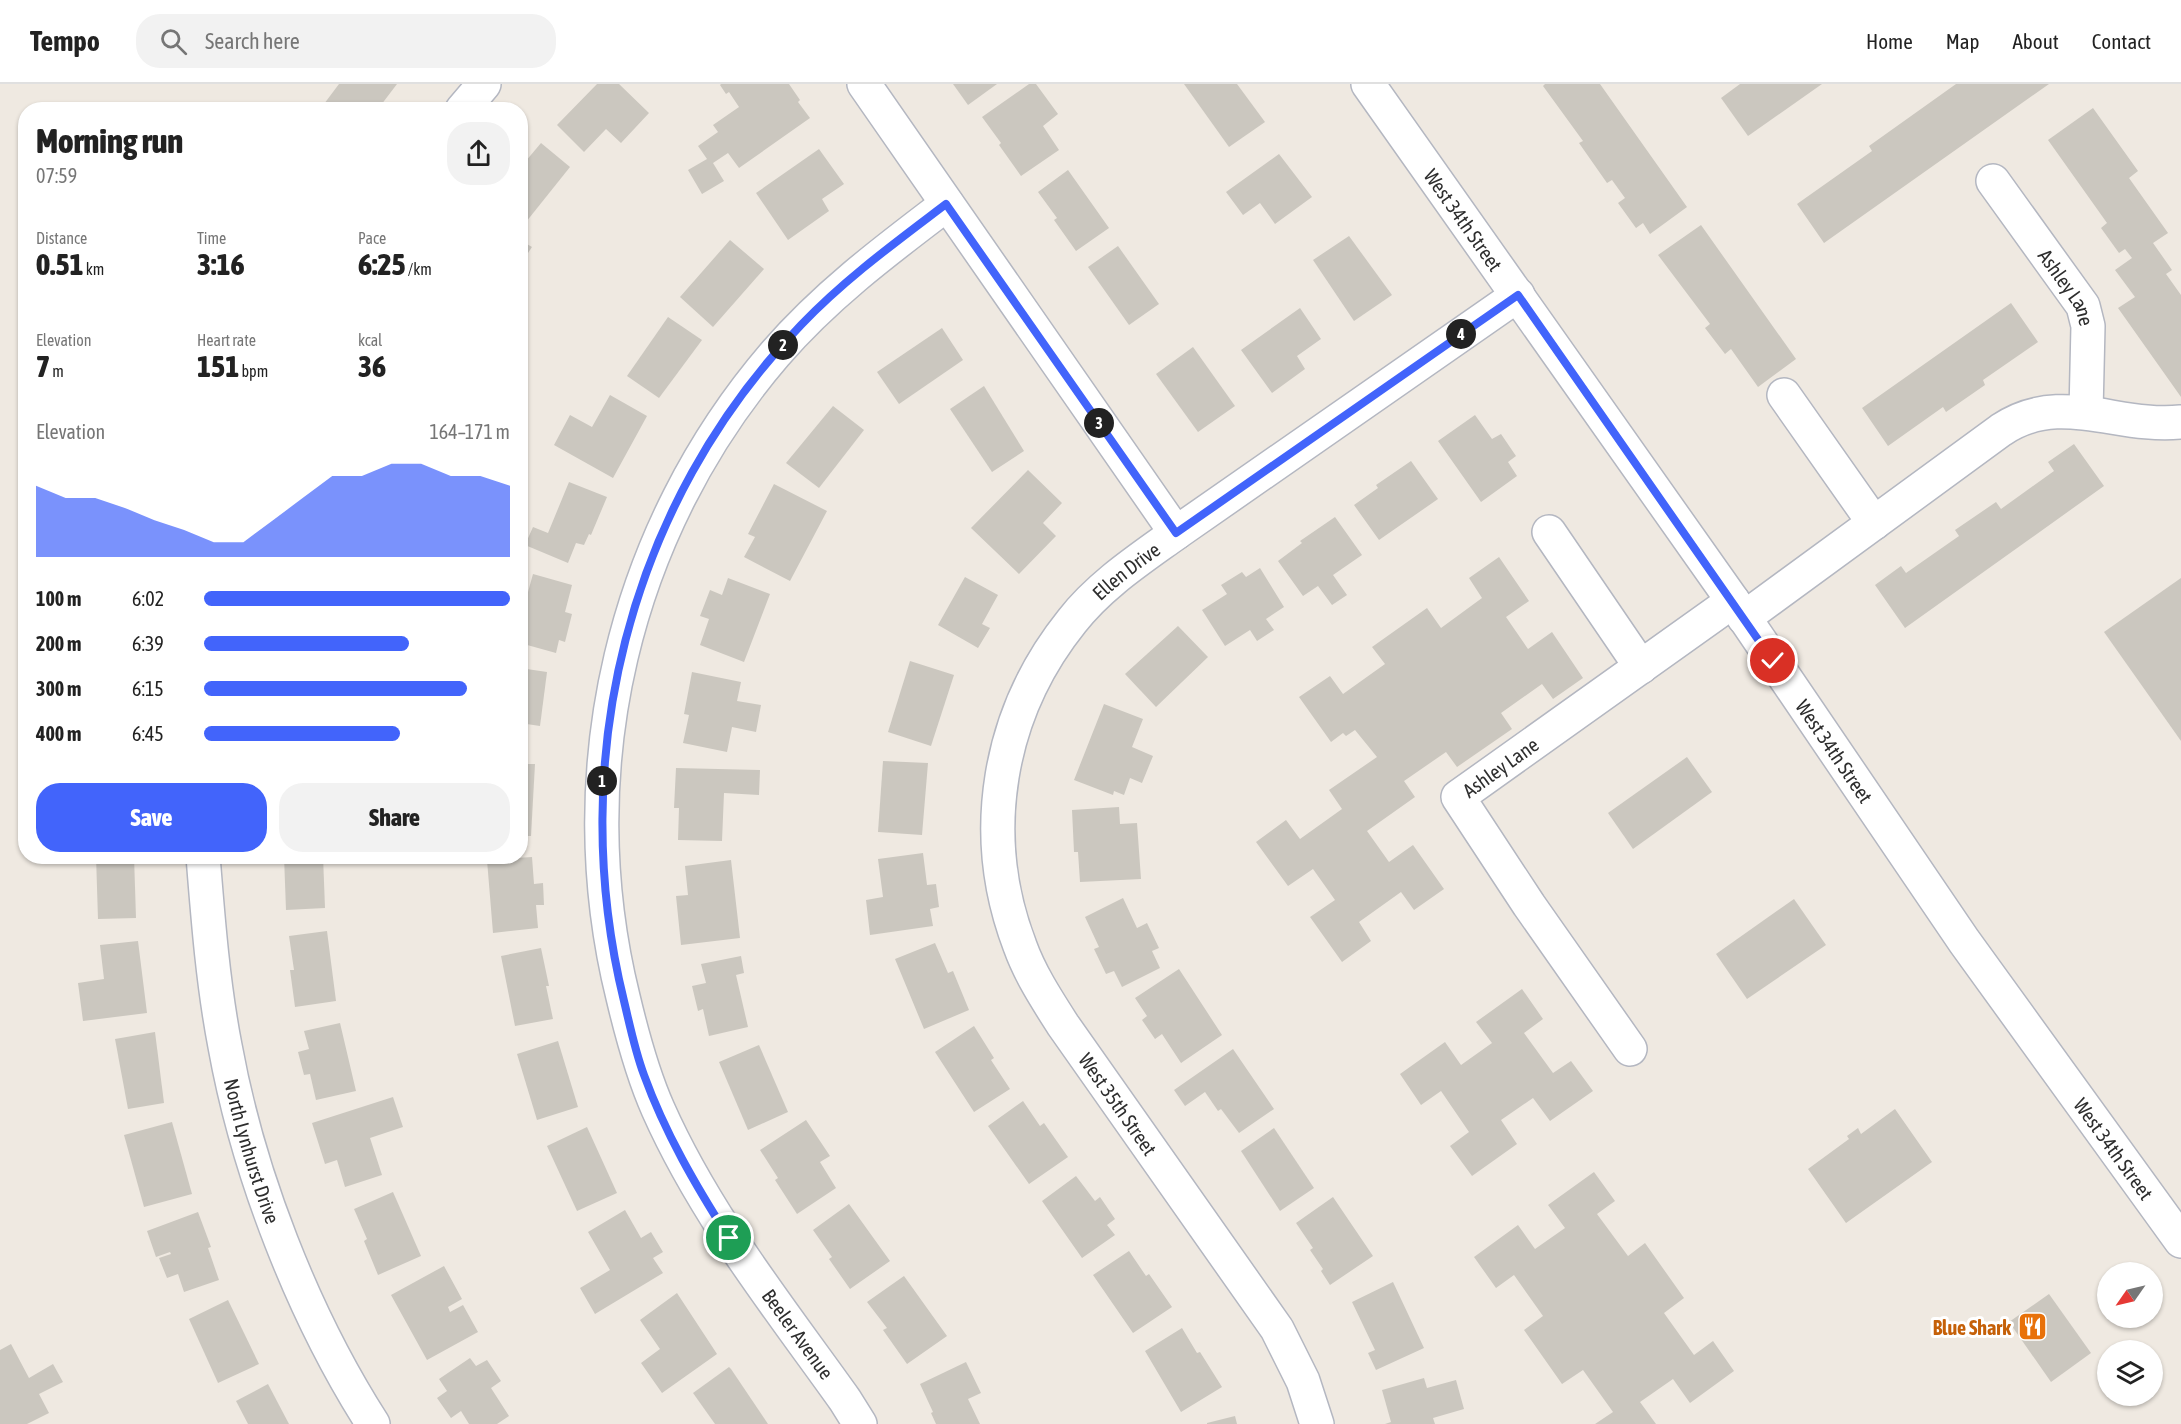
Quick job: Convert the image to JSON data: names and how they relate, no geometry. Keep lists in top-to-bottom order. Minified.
{"streets":{"street":["West 34th Street","Ashley Lane","Ellen Drive","West 35th Street","North Lynhurst Drive","Beeler Avenue"]},"crossings":[["West 34th Street","Ashley Lane"],["West 34th Street","Ellen Drive"],["Ellen Drive","West 35th Street"]],"places":{"restaurant":["Blue Shark"]},"north":"bottom left","page":{"header":"Tempo","search":"Search here","nav":["Home","Map","About","Contact"],"heading":["Morning run","07:59"],"stats":[["Distance","0.51 km"],["Time","3:16"],["Pace","6:25 /km"],["Elevation","7 m"],["Heart rate","151 bpm"],["kcal","36"]],"pins":["4","2","3","1"],"chart":["Elevation","164–171 m"],"list":[{"name":"100 m","note":"6:02"},{"name":"200 m","note":"6:39"},{"name":"300 m","note":"6:15"},{"name":"400 m","note":"6:45"}],"buttons":["Save","Share"]}}
